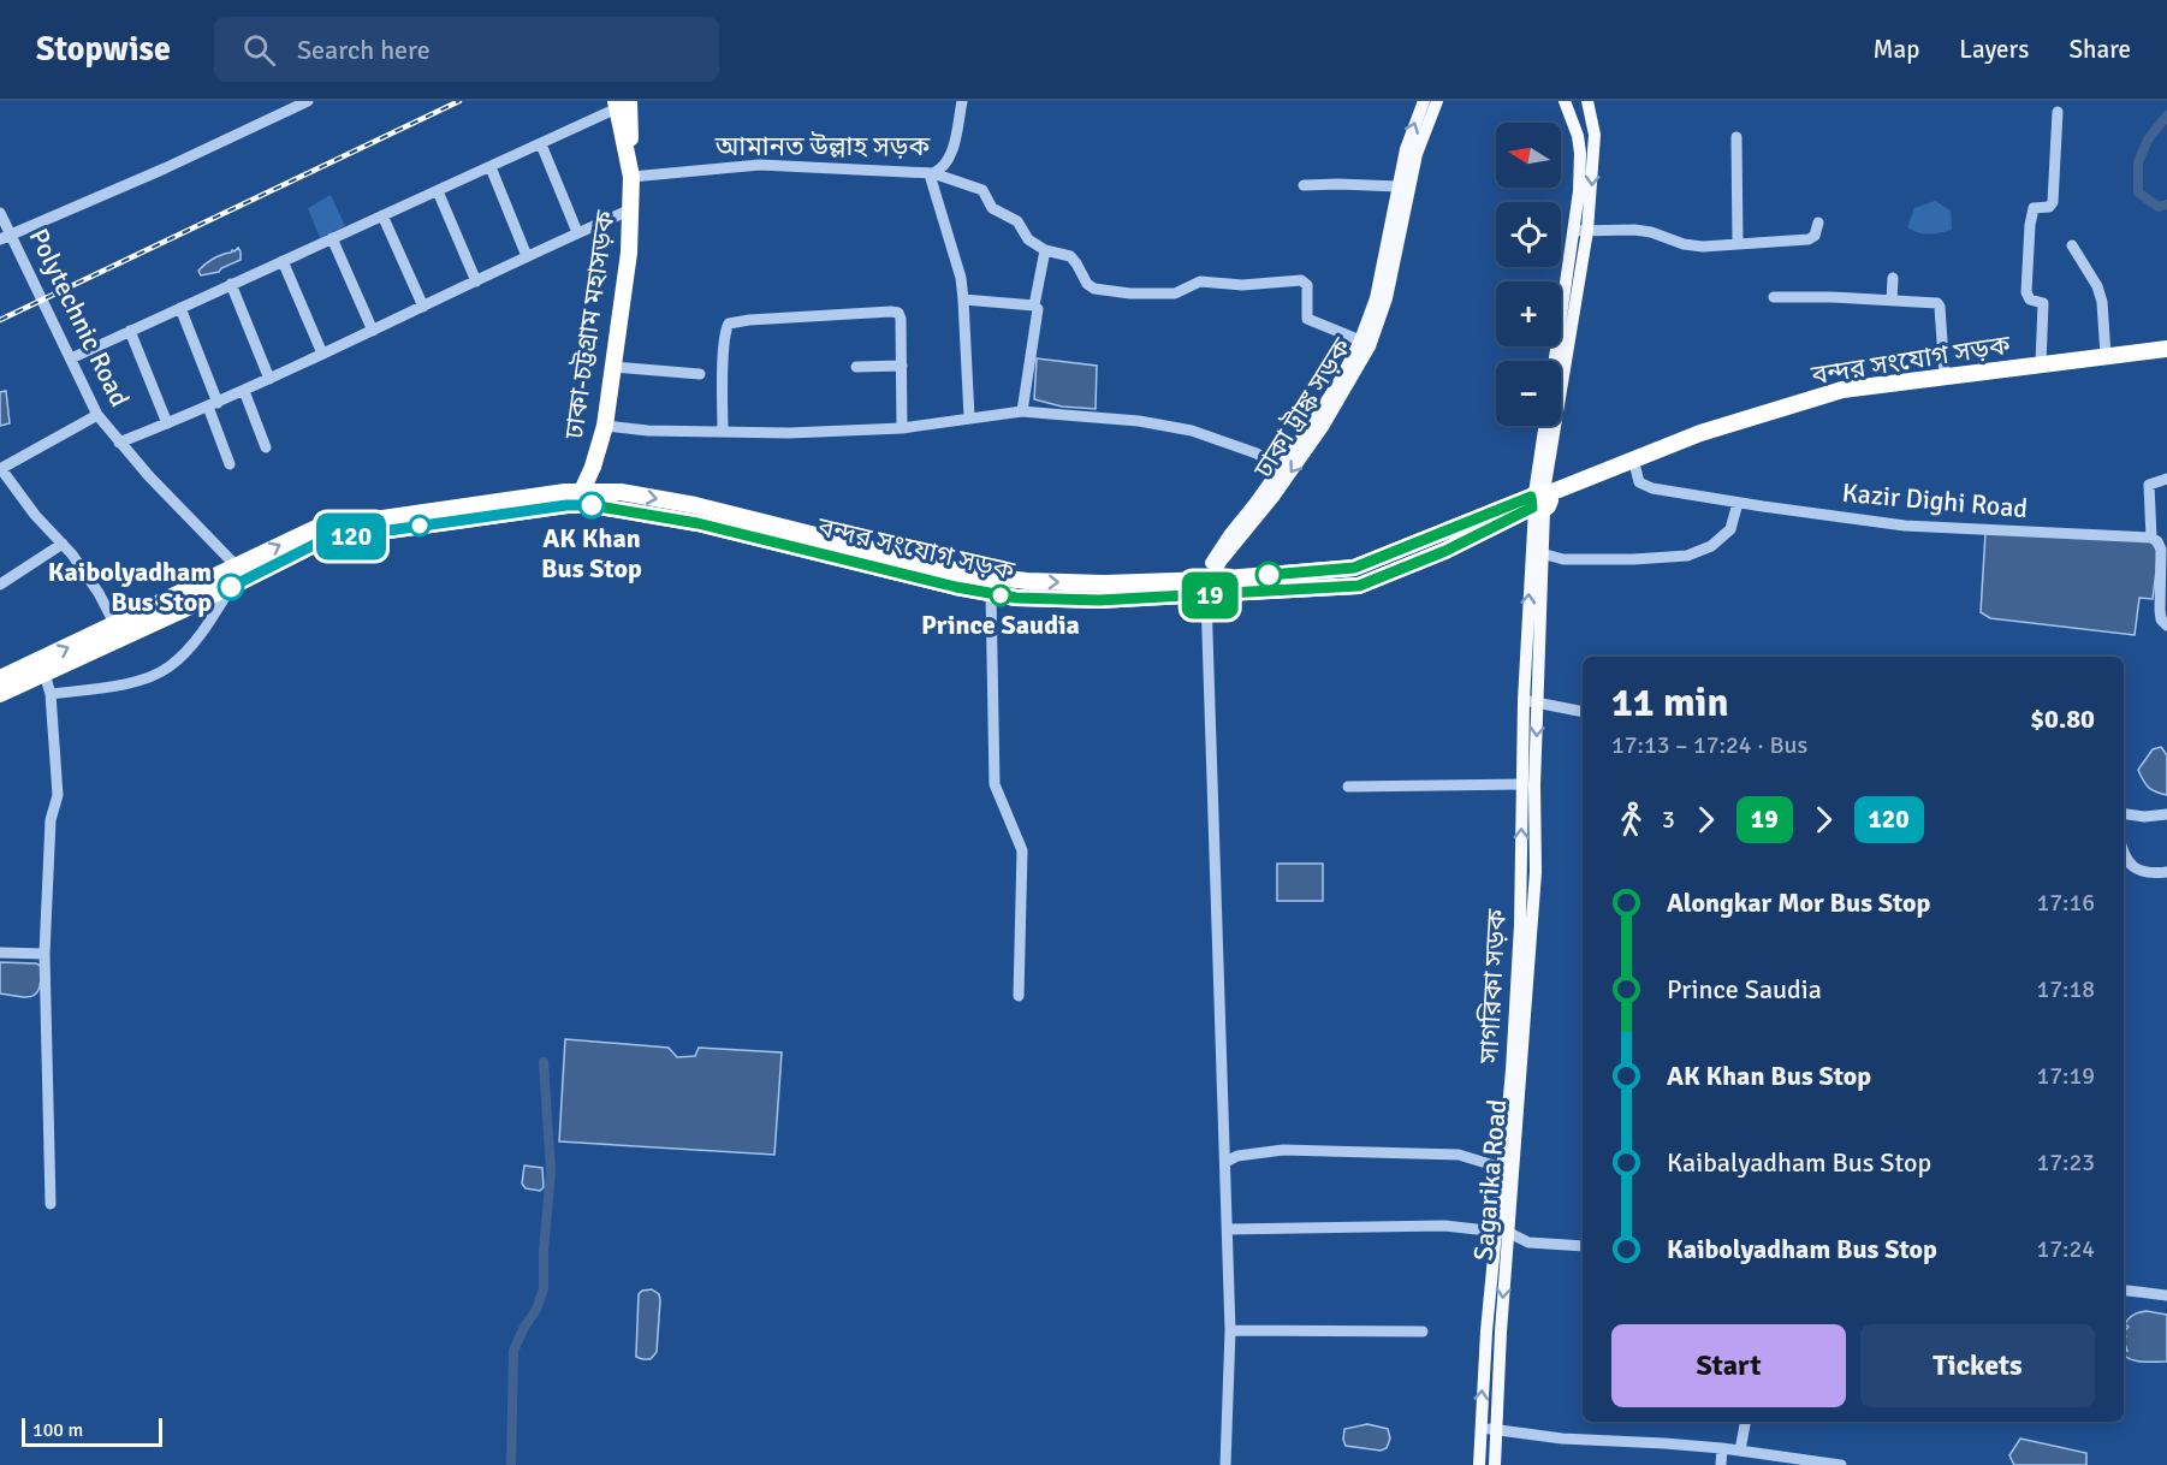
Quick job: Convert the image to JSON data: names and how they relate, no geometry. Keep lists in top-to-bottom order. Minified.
{"streets":{"highway":["ঢাকা-চট্টগ্রাম মহাসড়ক","বন্দর সংযোগ সড়ক"],"main road":["ঢাকা ট্রাঙ্ক সড়ক","সাগরিকা সড়ক","Sagarika Road"],"street":["আমানত উল্লাহ সড়ক","Polytechnic Road","Kazir Dighi Road"]},"crossings":[["আমানত উল্লাহ সড়ক","ঢাকা-চট্টগ্রাম মহাসড়ক"],["ঢাকা-চট্টগ্রাম মহাসড়ক","বন্দর সংযোগ সড়ক"],["বন্দর সংযোগ সড়ক","ঢাকা ট্রাঙ্ক সড়ক"],["বন্দর সংযোগ সড়ক","Kazir Dighi Road"],["বন্দর সংযোগ সড়ক","সাগরিকা সড়ক"],["সাগরিকা সড়ক","Sagarika Road"]],"one_way":["Sagarika Road"],"places":["AK Khan Bus Stop","Kaibolyadham Bus Stop","Prince Saudia"],"lines":["bus line 19","bus line 120"],"scale_bar":"100 m","north":"left","page":{"header":"Stopwise","search":"Search here","nav":["Map","Layers","Share"],"on_map":["19","120"],"map_buttons":["+","−"],"heading":["11 min","17:13 – 17:24 · Bus","$0.80"],"legs":["3","19","120"],"list":[{"name":"Alongkar Mor Bus Stop","value":"17:16"},{"name":"Prince Saudia","value":"17:18"},{"name":"AK Khan Bus Stop","value":"17:19"},{"name":"Kaibalyadham Bus Stop","value":"17:23"},{"name":"Kaibolyadham Bus Stop","value":"17:24"}],"buttons":["Start","Tickets"],"scale":"100 m"}}
